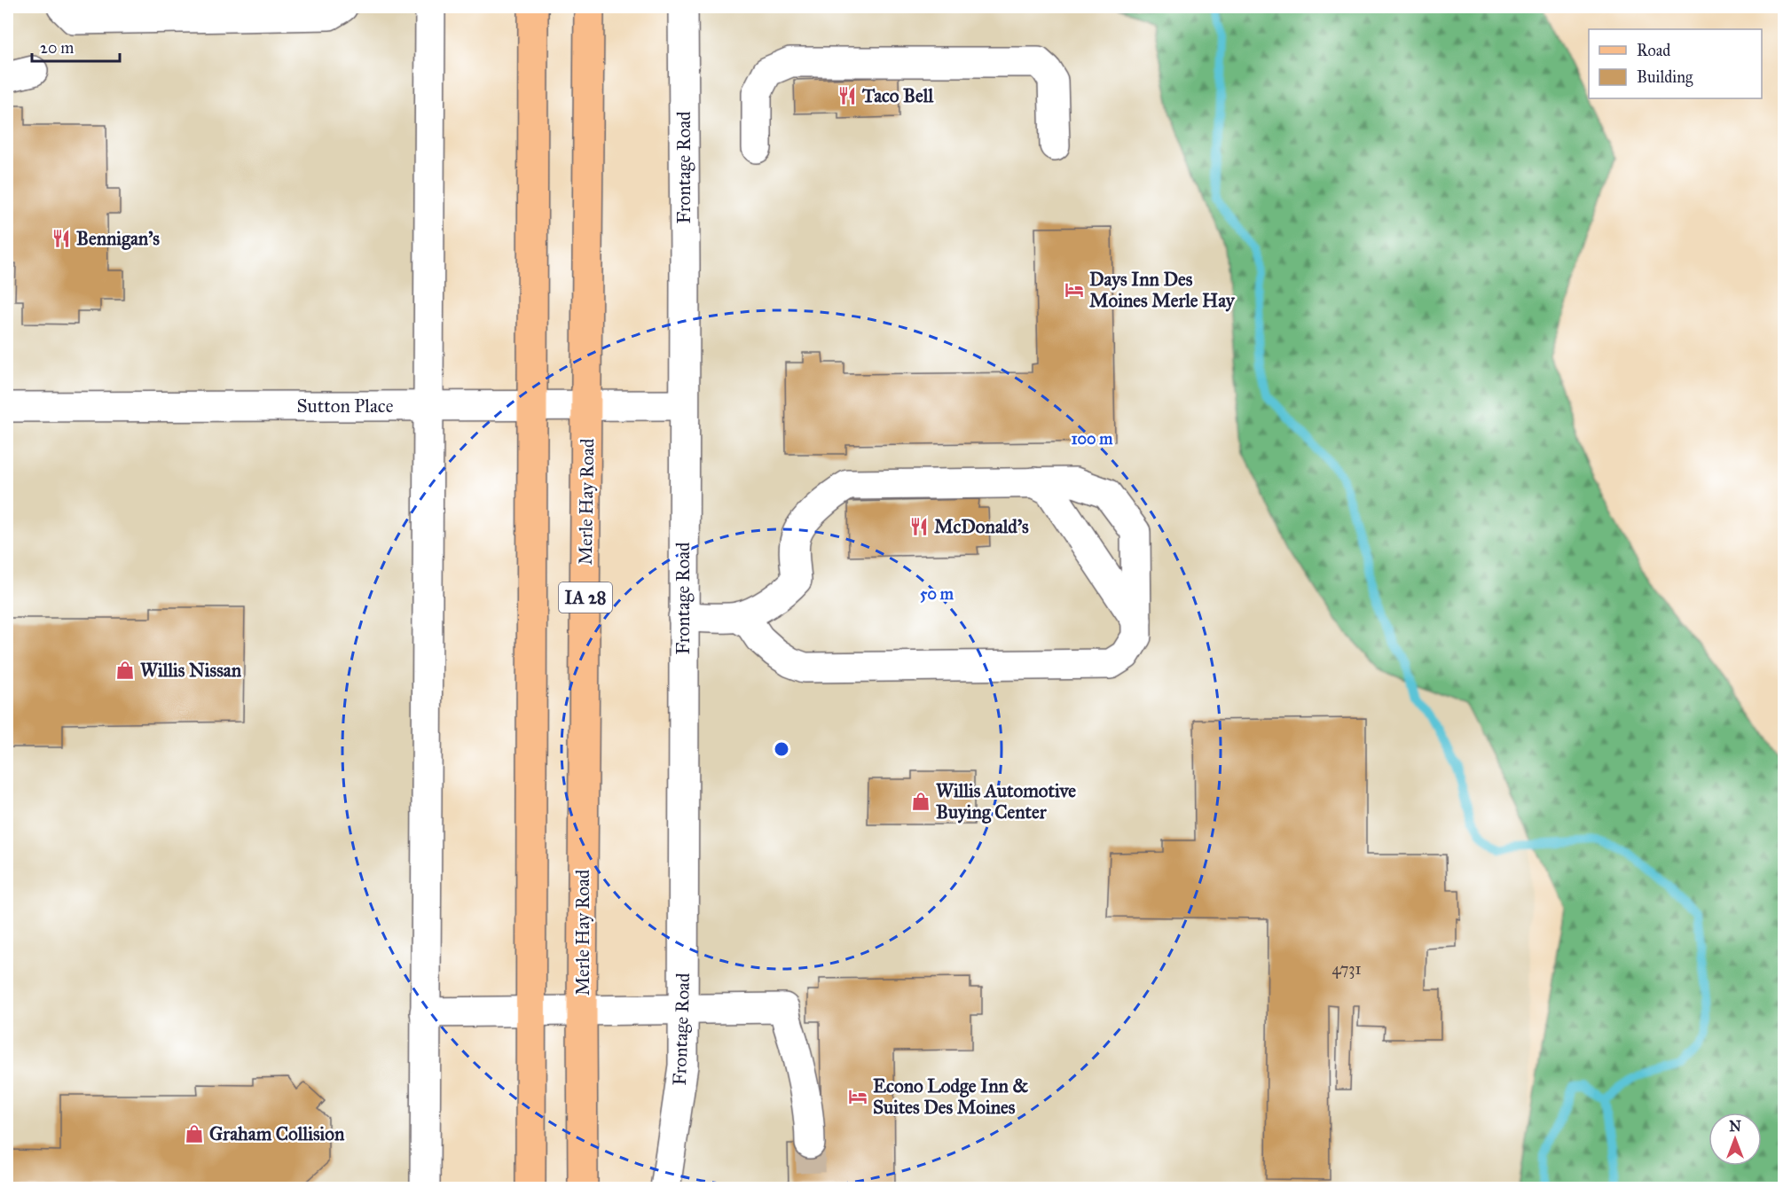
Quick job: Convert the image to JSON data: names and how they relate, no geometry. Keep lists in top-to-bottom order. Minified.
{"streets":{"main road":["Merle Hay Road","IA 28"],"street":["Frontage Road","Sutton Place"]},"crossings":[["Frontage Road","Sutton Place"],["Sutton Place","Merle Hay Road"],["Sutton Place","IA 28"]],"places":{"restaurant":["Taco Bell","Bennigan's","McDonald's"],"hotel":["Days Inn Des Moines Merle Hay","Econo Lodge Inn & Suites Des Moines"],"shop":["Willis Nissan","Willis Automotive Buying Center","Graham Collision"]},"house_numbers":["4731"],"legend":["Road","Building"],"scale_bar":"20 m","north":"top","rings":["100 m","50 m"]}
